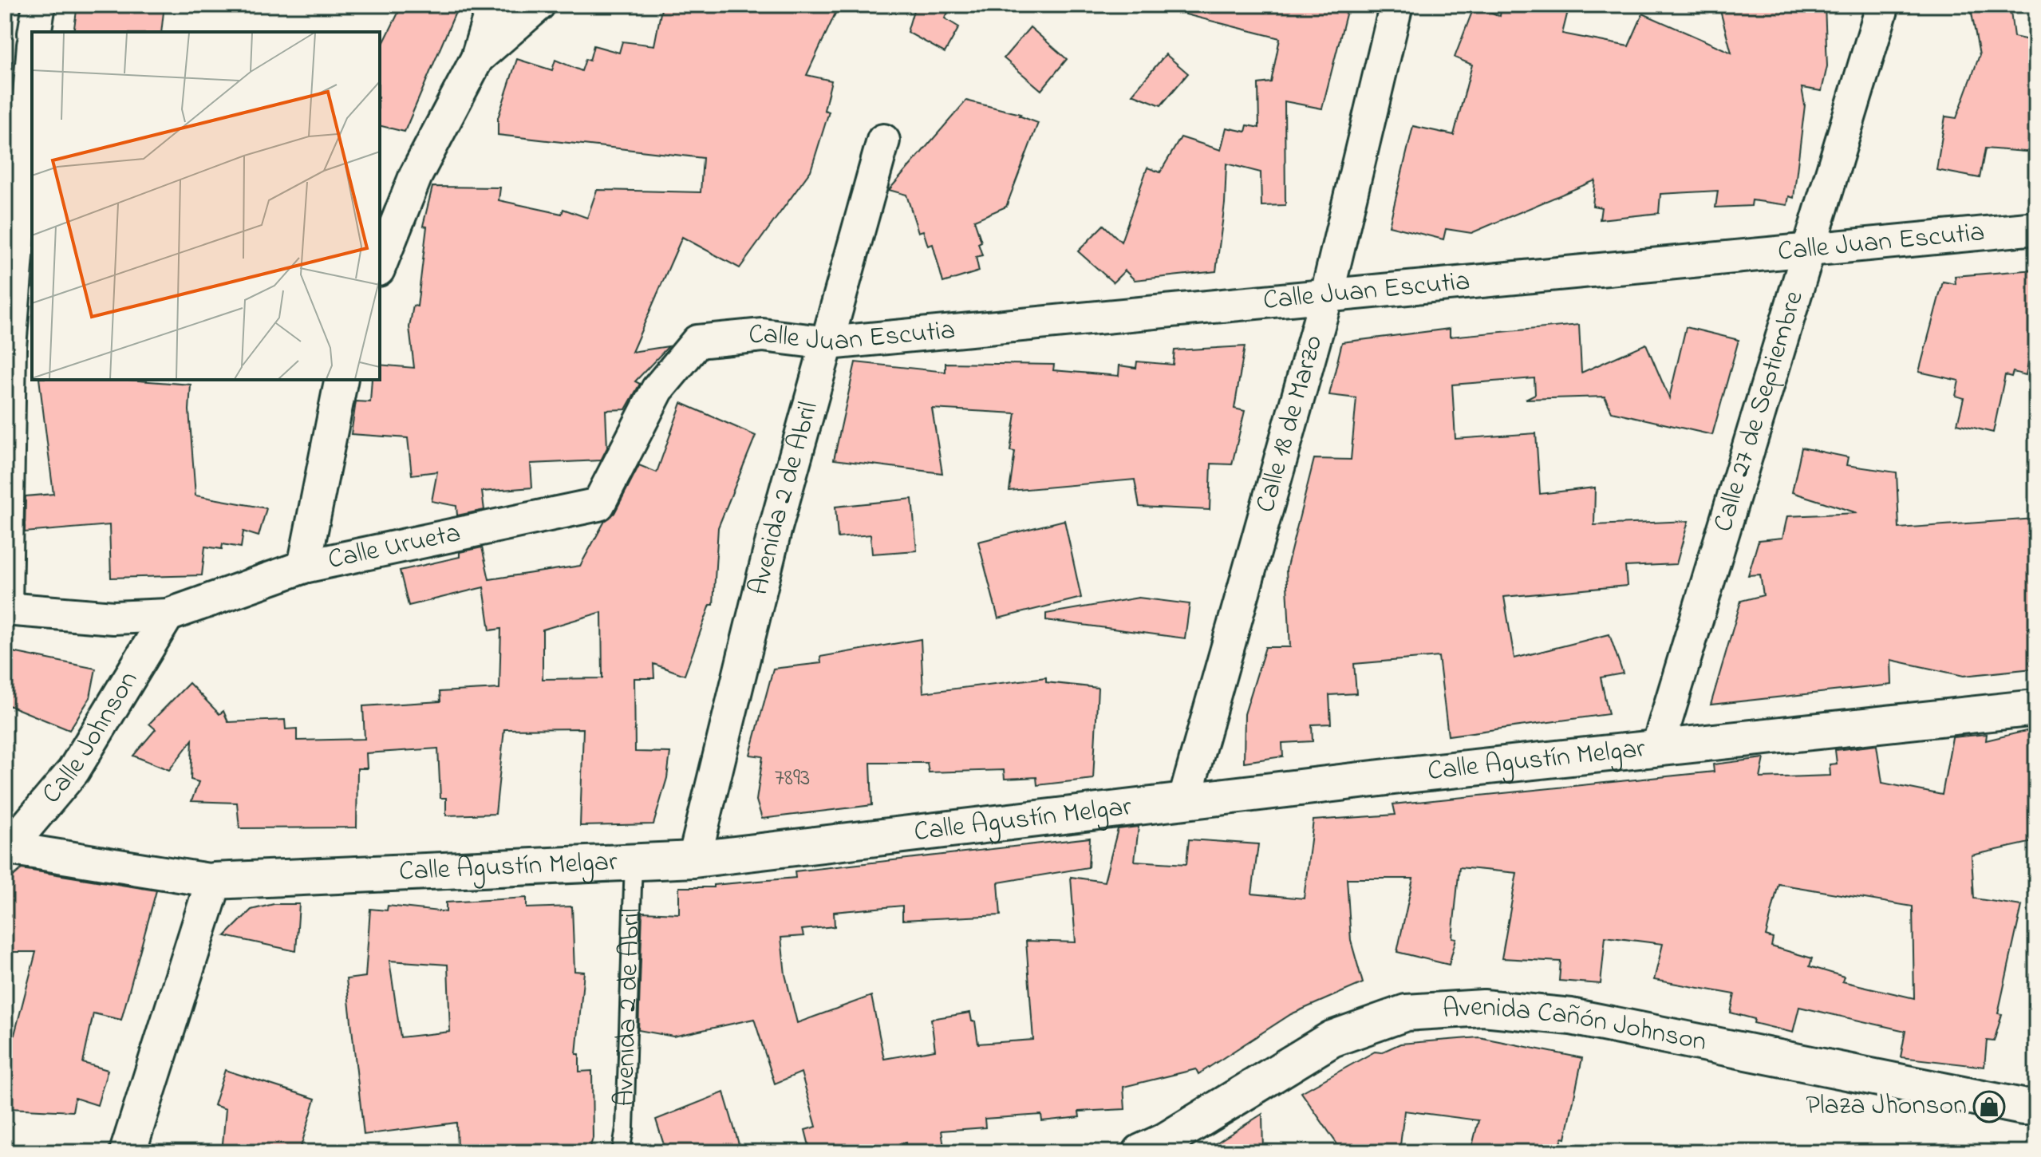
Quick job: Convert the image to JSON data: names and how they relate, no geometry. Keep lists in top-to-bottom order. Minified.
{"streets":{"street":["Calle Juan Escutia","Calle 27 de Septiembre","Calle 18 de Marzo","Avenida 2 de Abril","Calle Urueta","Calle Johnson","Calle Agustín Melgar","Avenida Cañón Johnson"]},"crossings":[["Calle Juan Escutia","Calle 27 de Septiembre"],["Calle Juan Escutia","Calle 18 de Marzo"],["Calle Juan Escutia","Avenida 2 de Abril"],["Calle Juan Escutia","Calle Urueta"],["Calle 27 de Septiembre","Calle Agustín Melgar"],["Calle 18 de Marzo","Calle Agustín Melgar"],["Avenida 2 de Abril","Calle Agustín Melgar"],["Calle Urueta","Calle Johnson"],["Calle Johnson","Calle Agustín Melgar"]],"places":{"shop":["Plaza Jhonson"]},"house_numbers":["7893"]}
